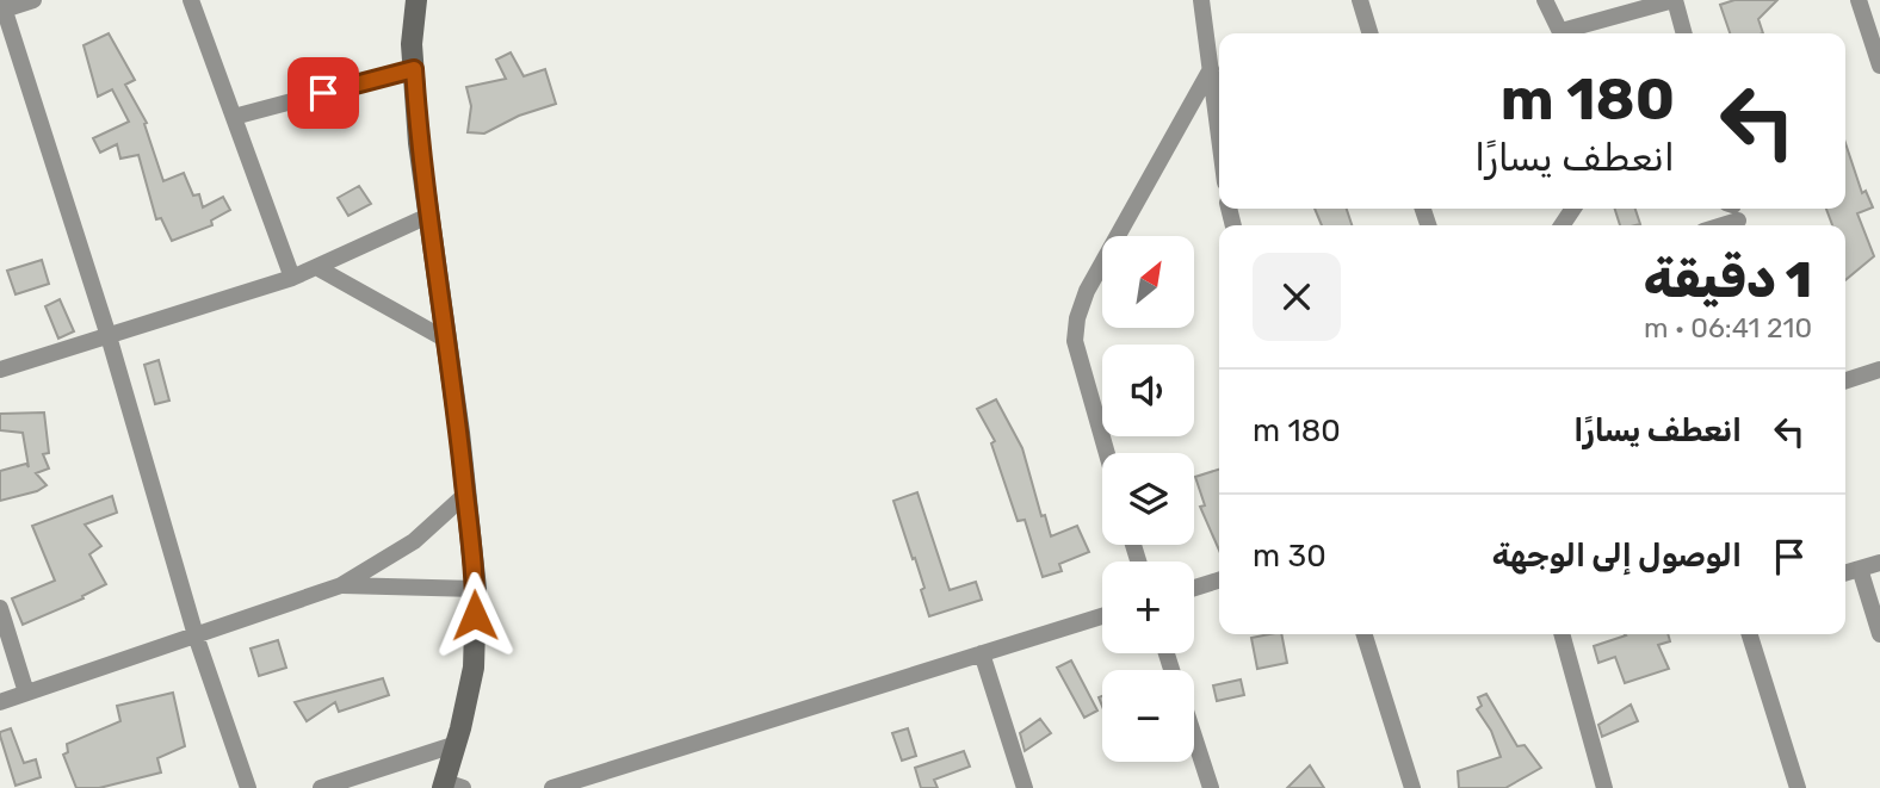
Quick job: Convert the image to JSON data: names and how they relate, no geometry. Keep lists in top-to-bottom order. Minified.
{"north":"top right","page":{"turn":["180 m","انعطف يسارًا"],"heading":["1 دقيقة","210 m · 06:41"],"map_buttons":["+","−"],"list":[{"name":"انعطف يسارًا","value":"180 m"},{"name":"الوصول إلى الوجهة","value":"30 m"}]}}
